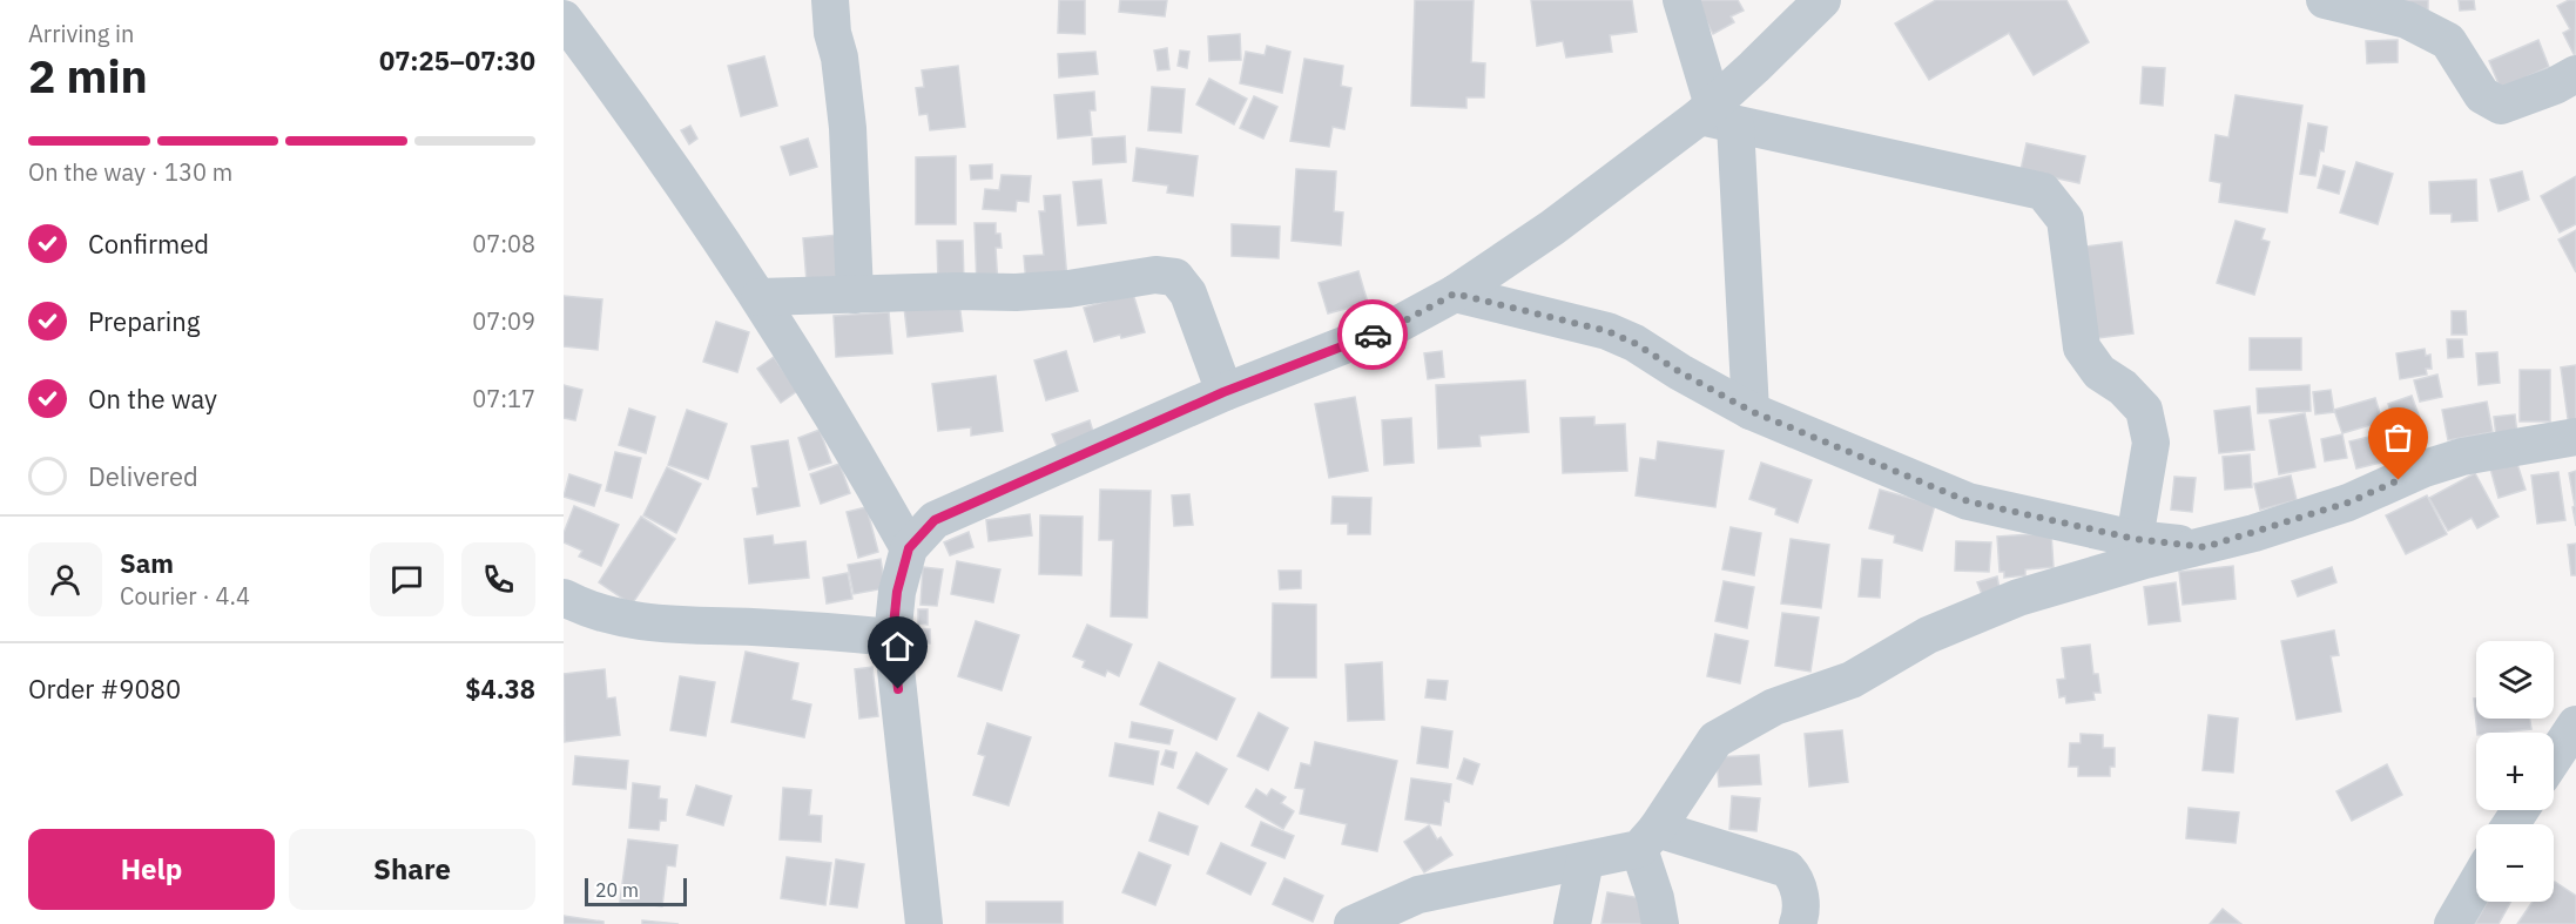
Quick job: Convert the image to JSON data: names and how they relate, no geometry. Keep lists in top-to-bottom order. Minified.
{"scale_bar":"20 m","page":{"heading":["2 min","Arriving in","07:25–07:30"],"panel":["Sam","Courier · 4.4","Order #9080","$4.38"],"bar":"On the way · 130 m","list":[["Confirmed","07:08"],["Preparing","07:09"],["On the way","07:17"],"Delivered"],"map_buttons":["+","−"],"buttons":["Help","Share"],"scale":"20 m"}}
